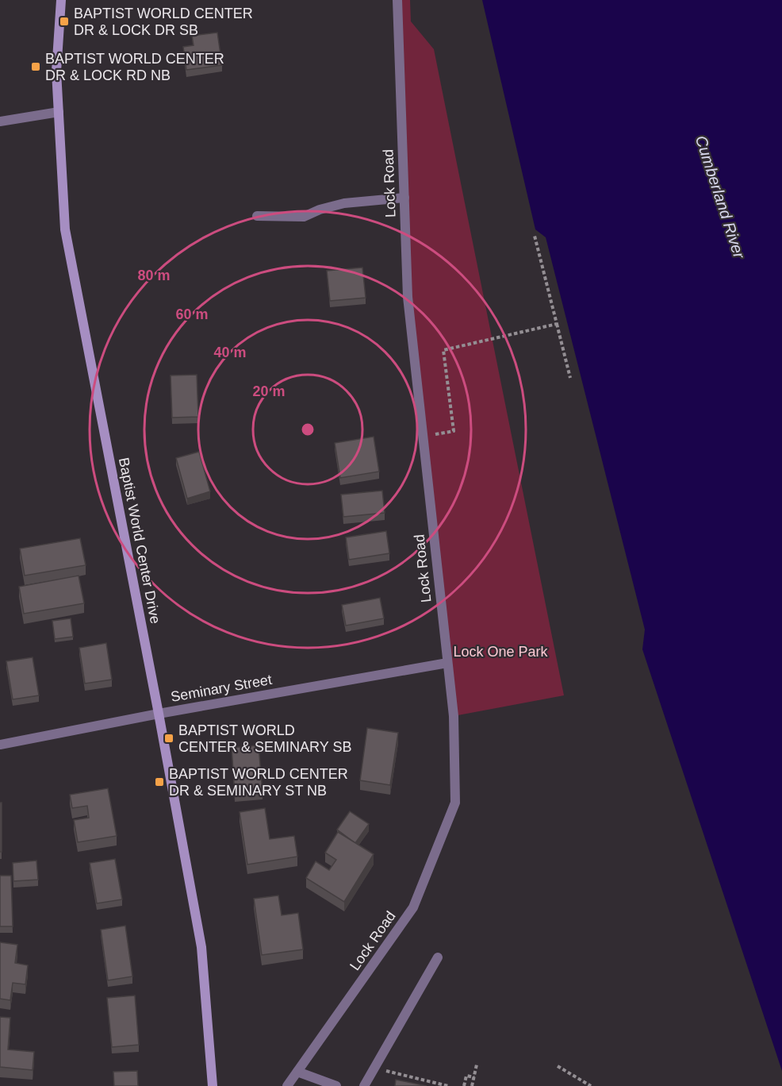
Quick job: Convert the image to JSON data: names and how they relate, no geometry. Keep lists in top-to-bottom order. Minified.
{"streets":{"street":["Lock Road","Baptist World Center Drive","Seminary Street"]},"crossings":[["Lock Road","Seminary Street"],["Baptist World Center Drive","Seminary Street"]],"water":["Cumberland River"],"parks":["Lock One Park"],"places":{"transit":["BAPTIST WORLD CENTER DR & LOCK DR SB","BAPTIST WORLD CENTER DR & LOCK RD NB","BAPTIST WORLD CENTER & SEMINARY SB","BAPTIST WORLD CENTER DR & SEMINARY ST NB"]},"rings":["80 m","60 m","40 m","20 m"]}
